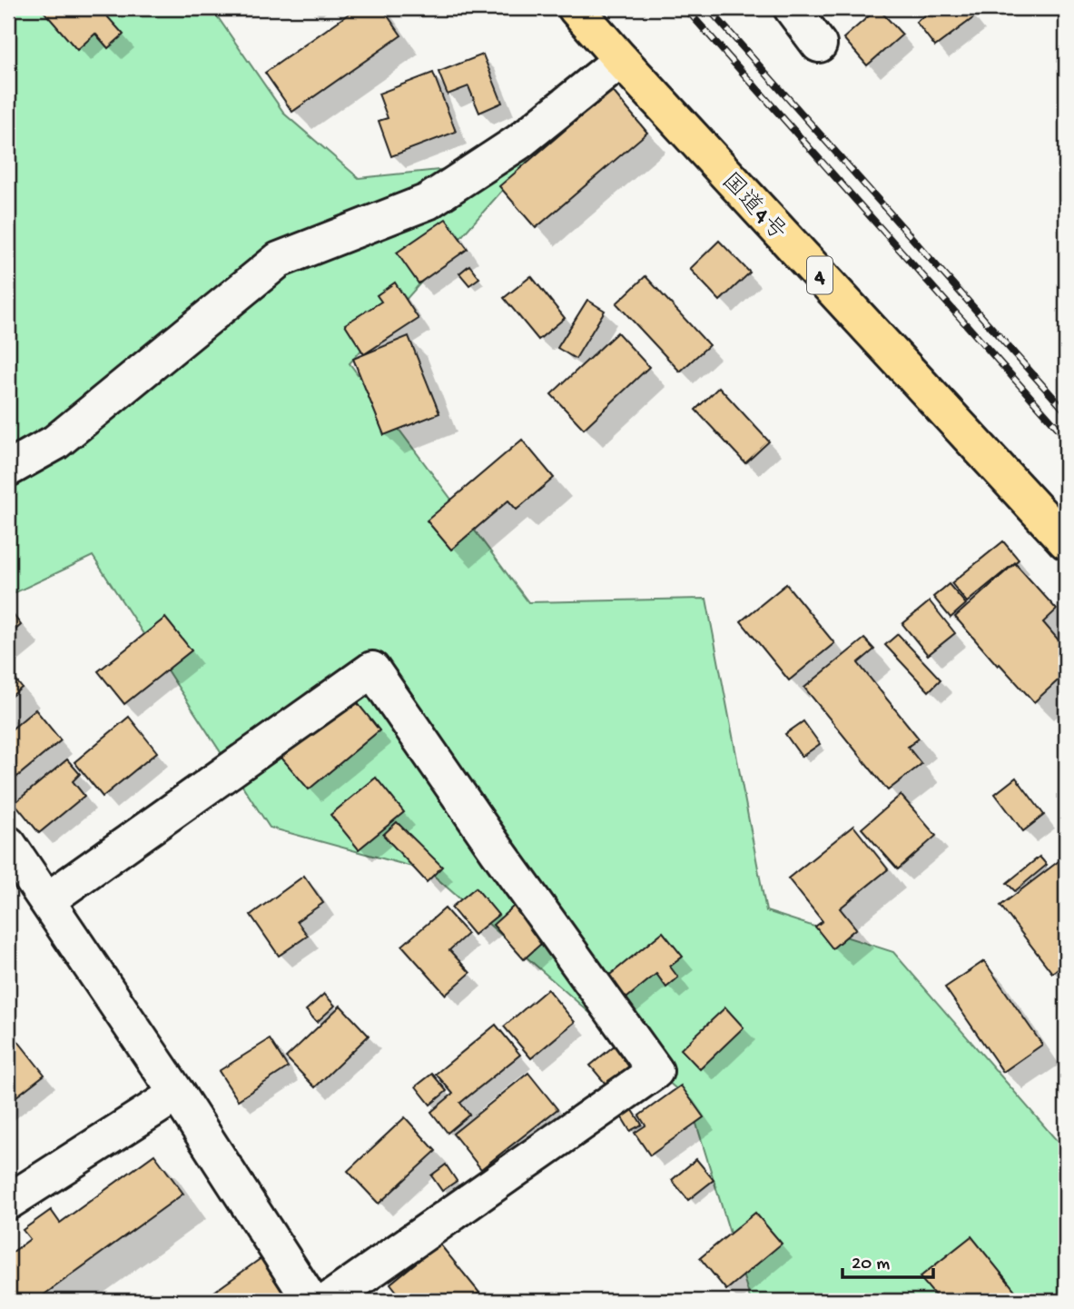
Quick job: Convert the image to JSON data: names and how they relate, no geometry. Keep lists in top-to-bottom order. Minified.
{"streets":{"highway":["国道4号","4"]},"scale_bar":"20 m"}
